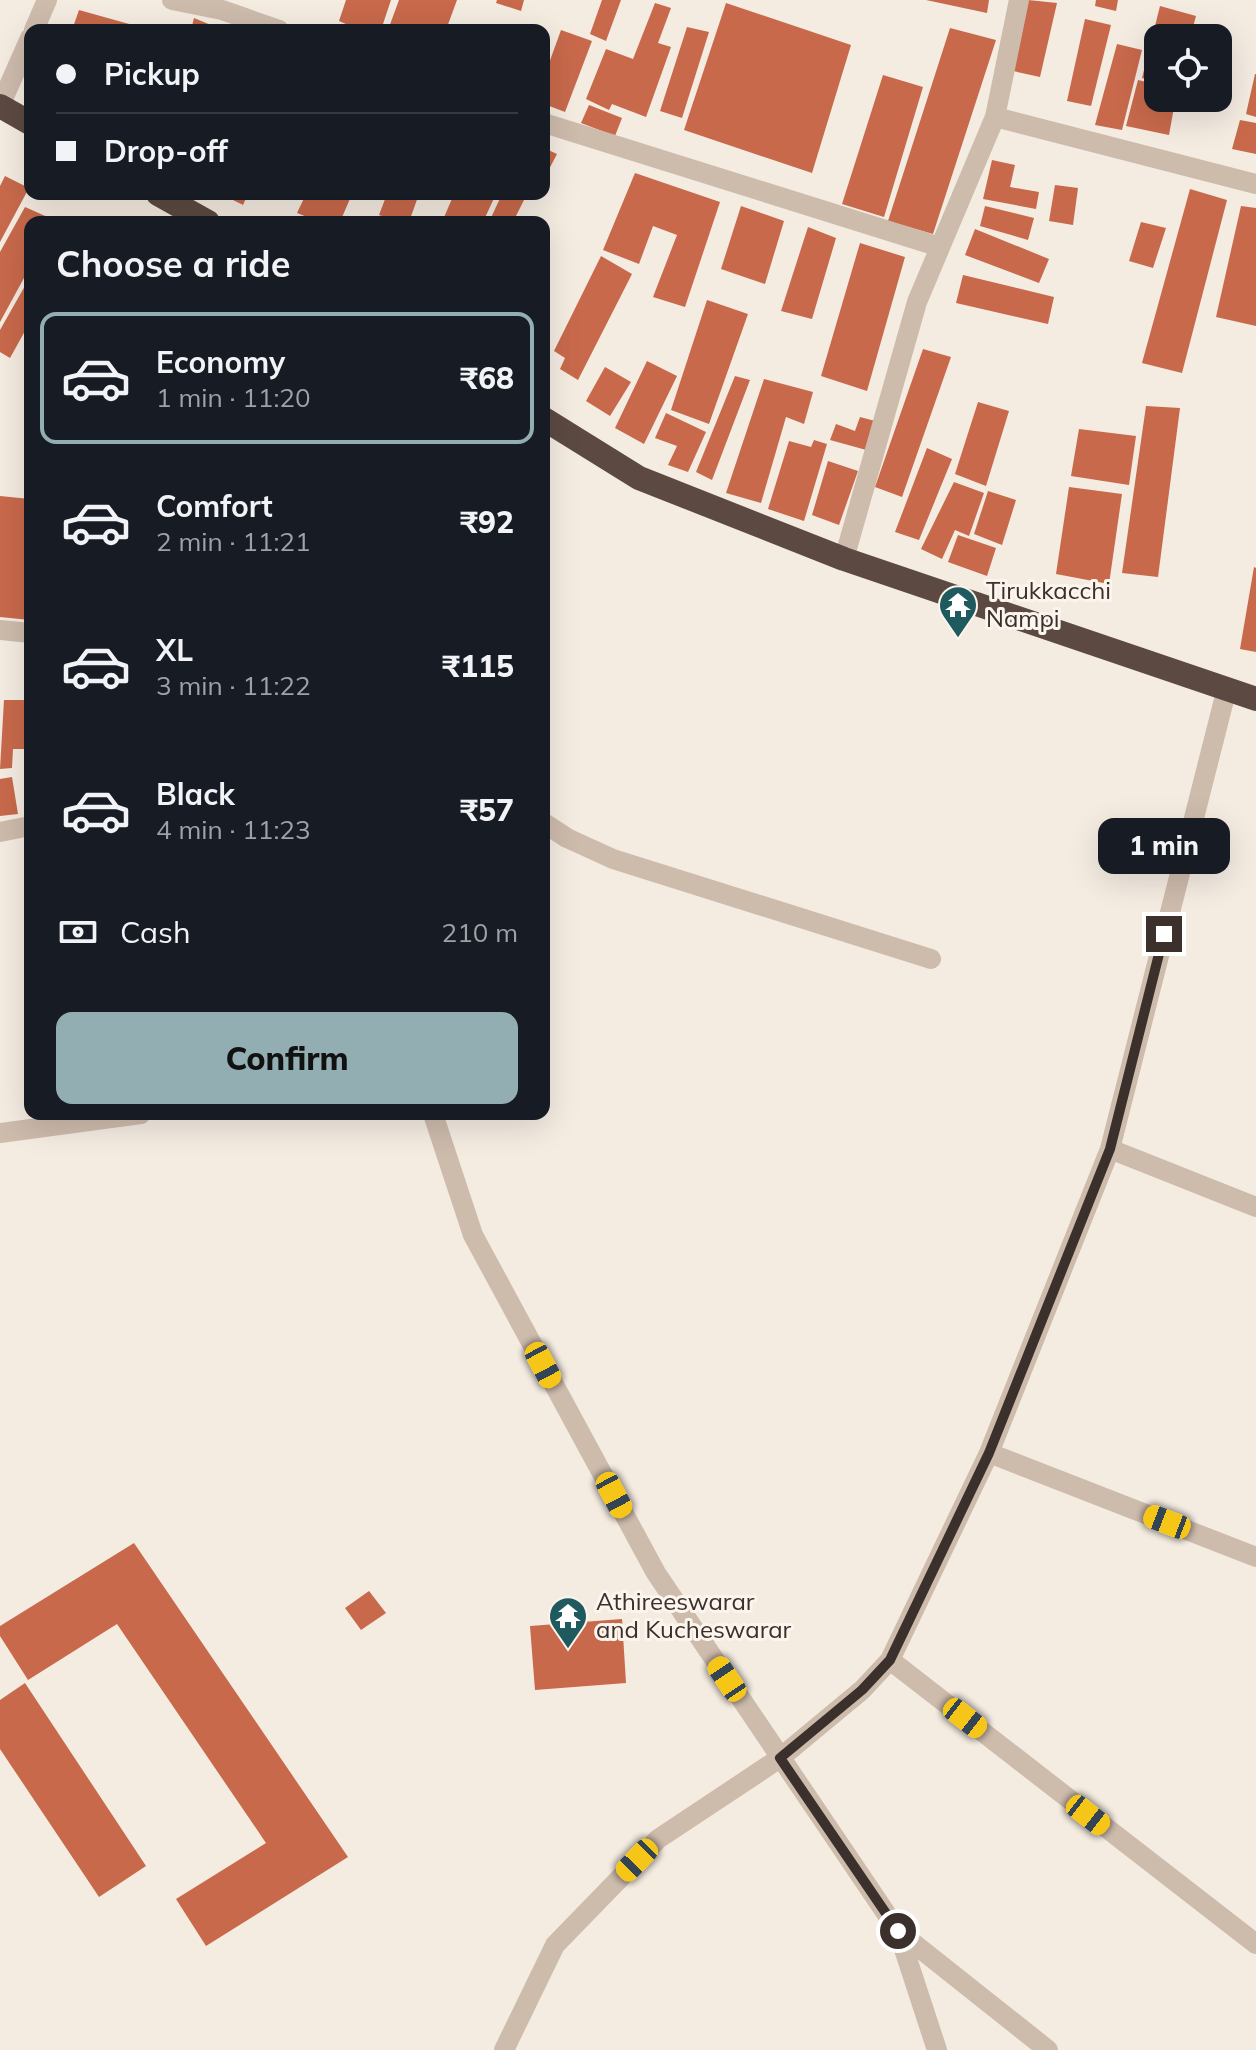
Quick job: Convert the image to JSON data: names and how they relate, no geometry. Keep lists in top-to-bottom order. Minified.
{"places":{"temple":["Tirukkacchi Nampi","Athireeswarar and Kucheswarar"]},"page":{"banner":["Pickup","Drop-off"],"heading":"Choose a ride","list":[{"name":"Economy","note":"1 min · 11:20","value":"₹68"},{"name":"Comfort","note":"2 min · 11:21","value":"₹92"},{"name":"XL","note":"3 min · 11:22","value":"₹115"},{"name":"Black","note":"4 min · 11:23","value":"₹57"}],"bubble":"1 min","pay":["Cash","210 m"],"buttons":"Confirm"}}
